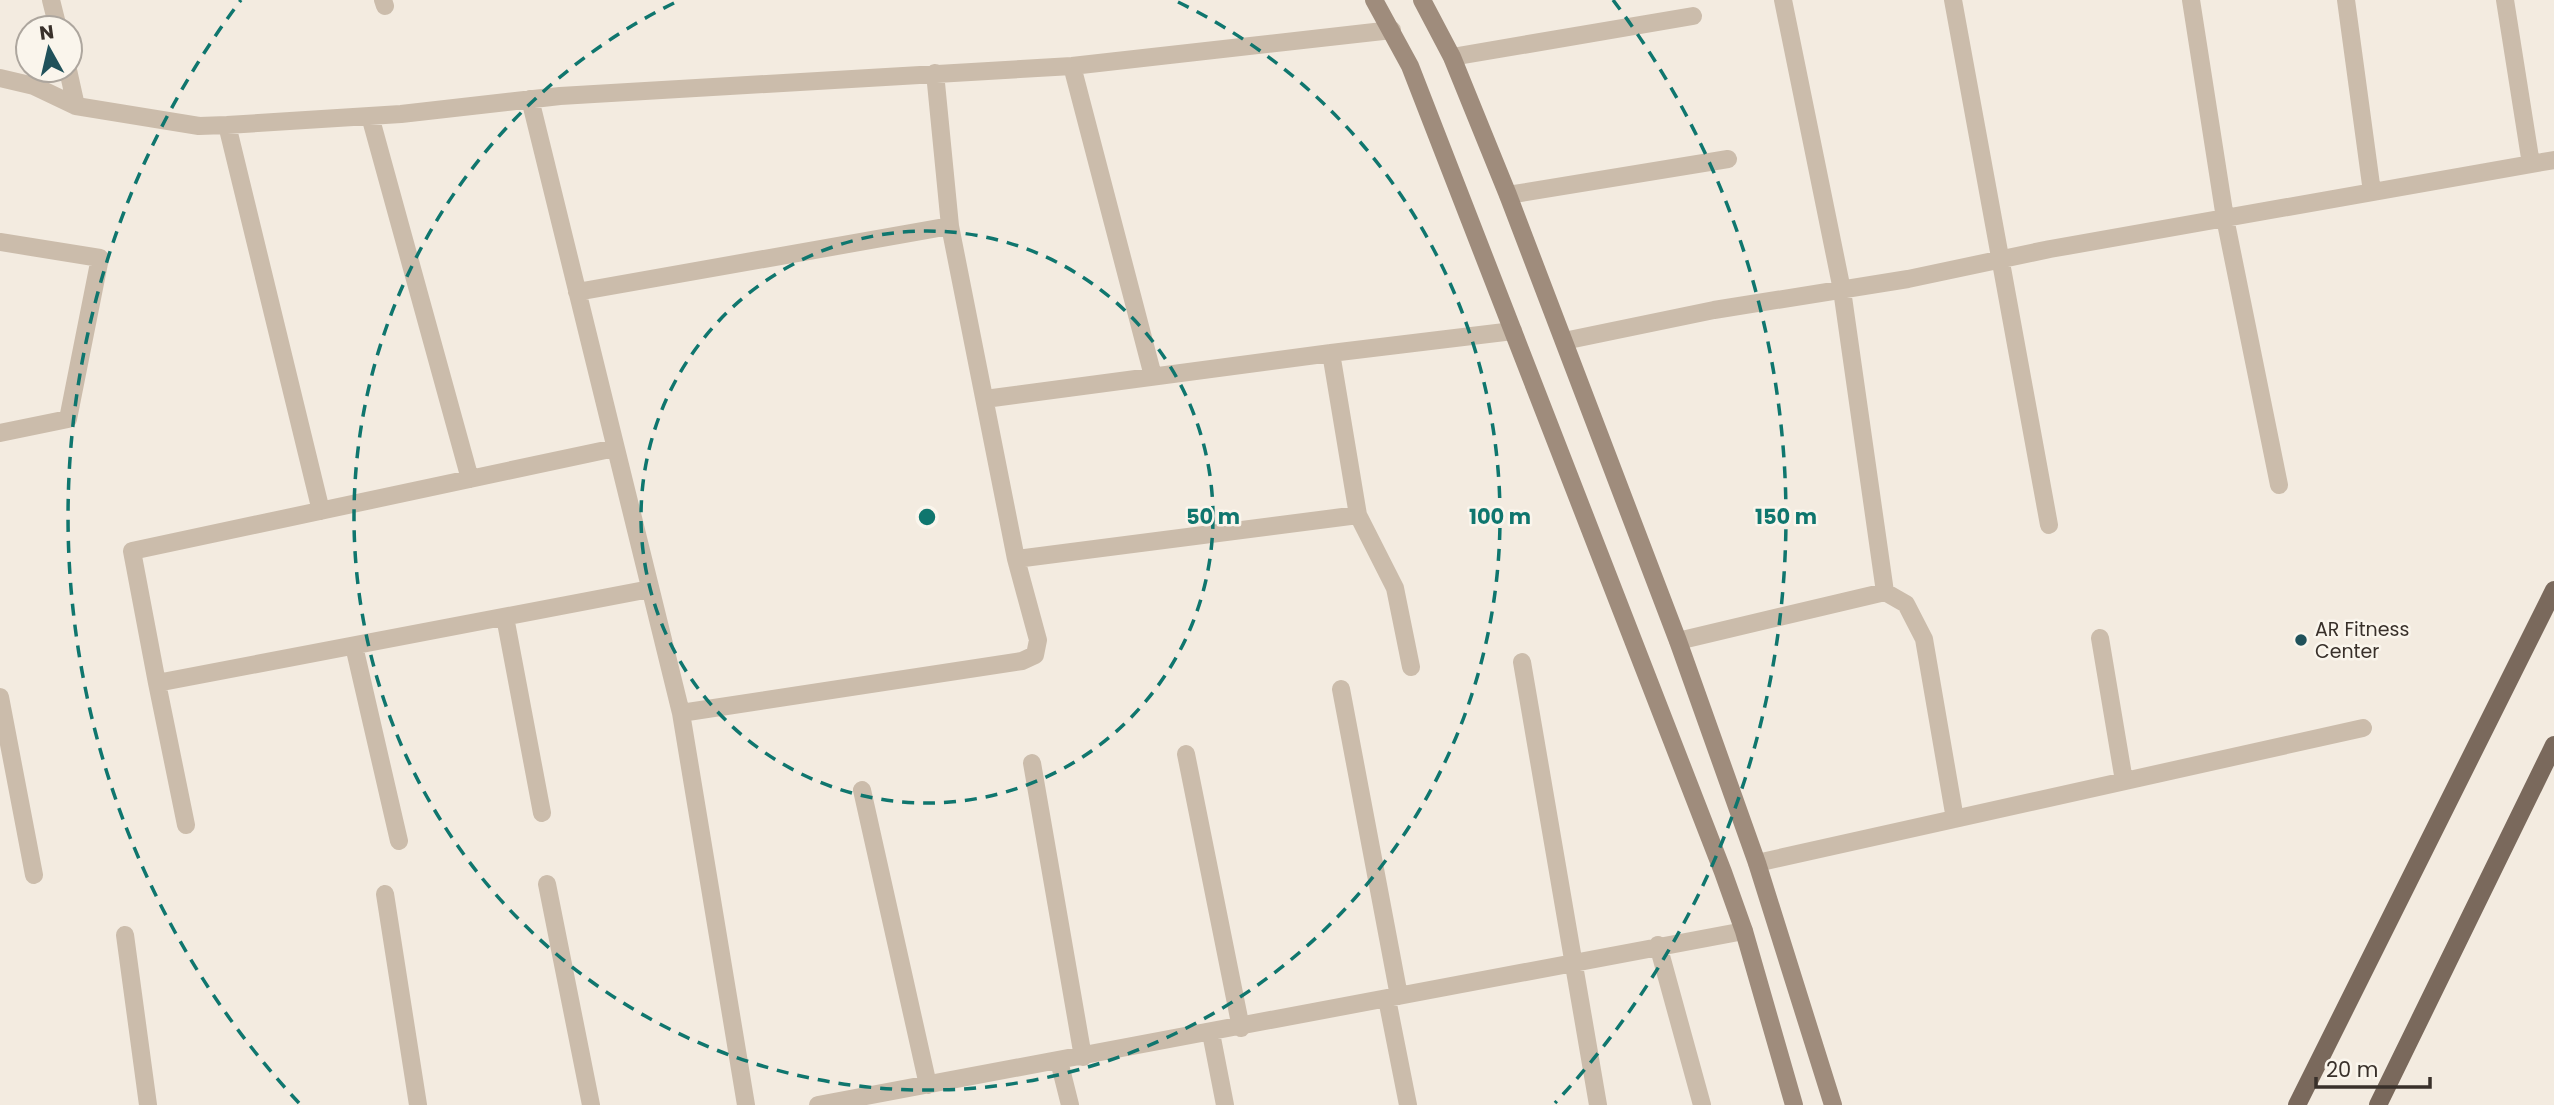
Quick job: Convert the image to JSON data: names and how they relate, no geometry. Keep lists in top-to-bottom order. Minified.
{"places":["AR Fitness Center"],"scale_bar":"20 m","north":"top","rings":["50 m","100 m","150 m"]}
